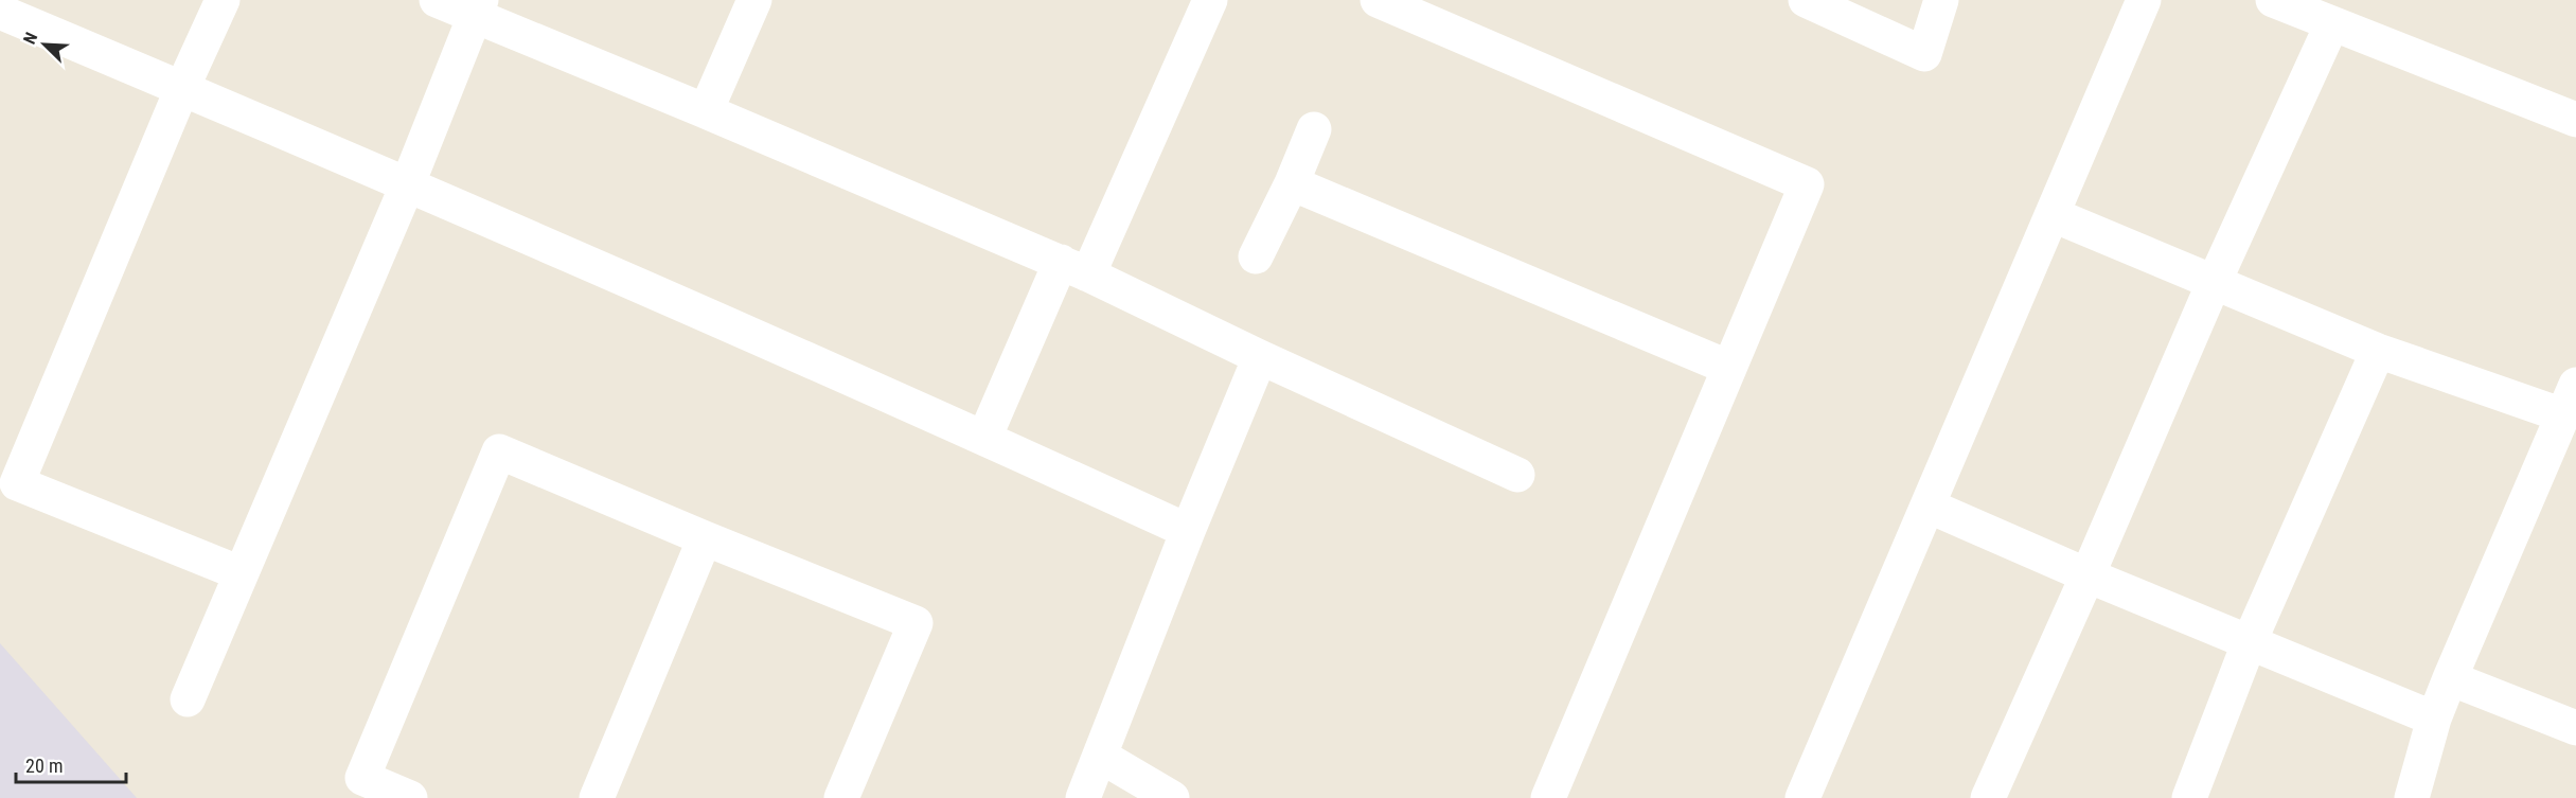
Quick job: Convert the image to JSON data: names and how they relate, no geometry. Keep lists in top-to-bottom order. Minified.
{"scale_bar":"20 m","north":"top left"}
